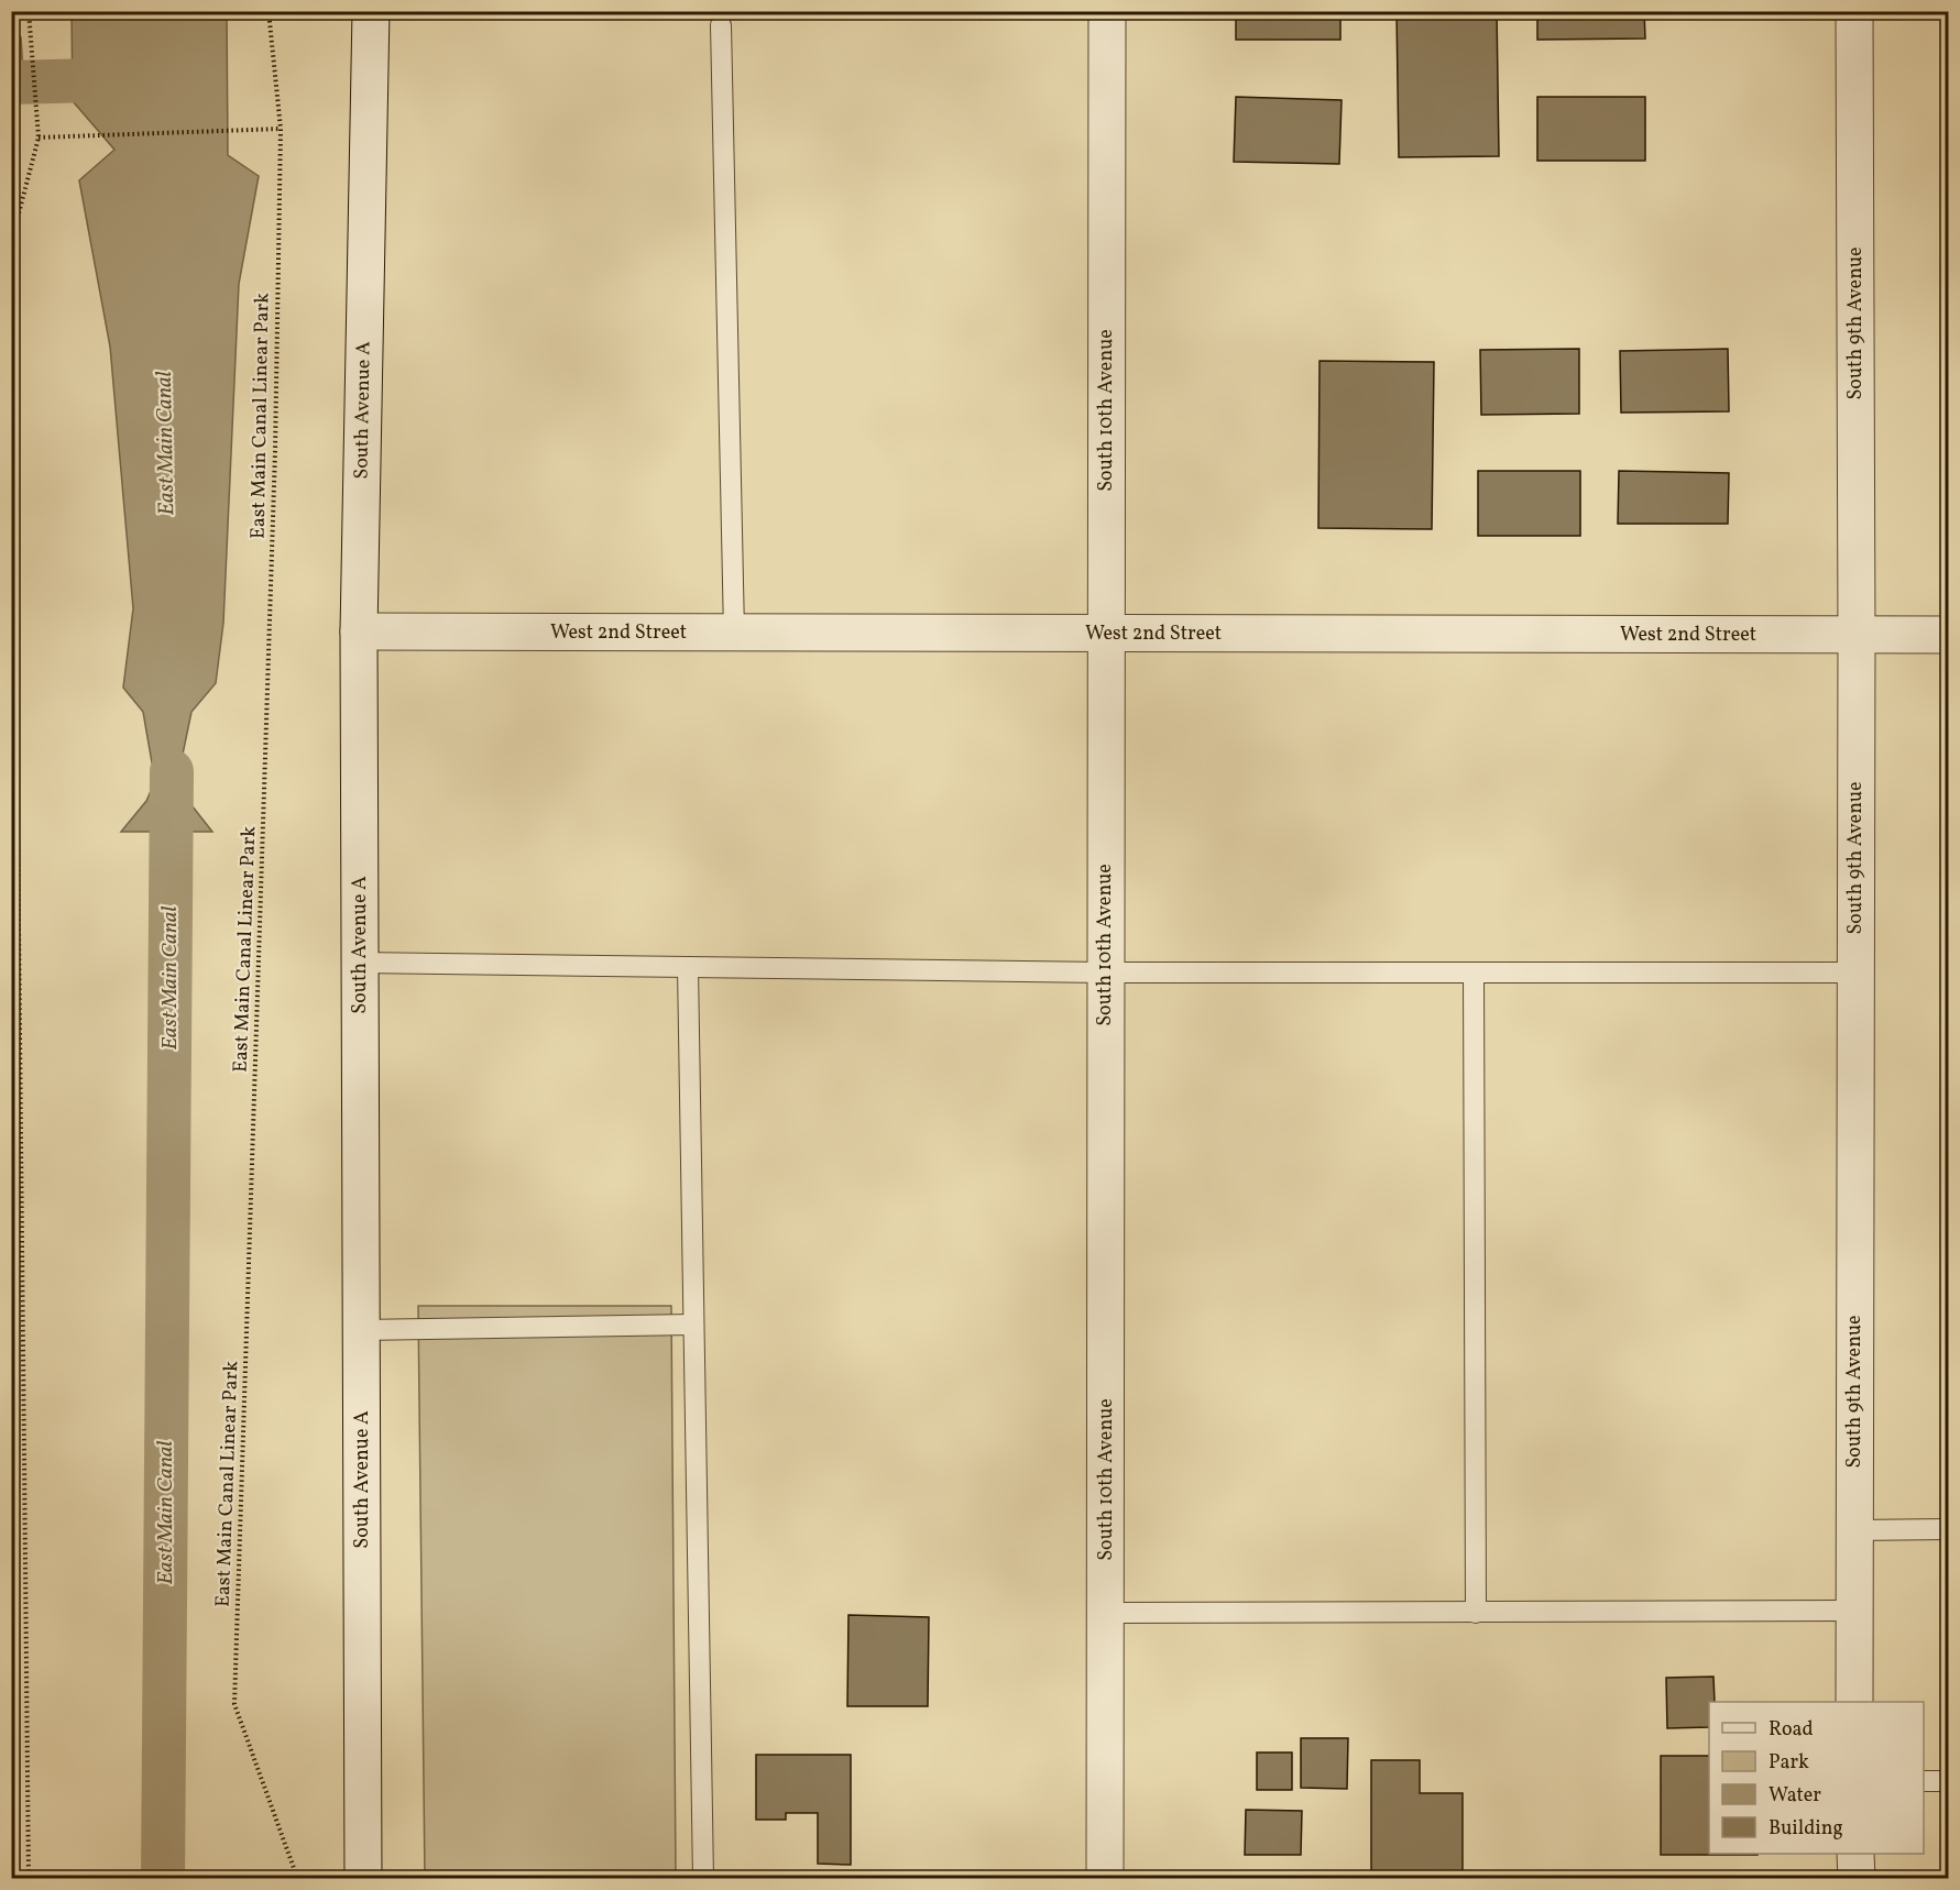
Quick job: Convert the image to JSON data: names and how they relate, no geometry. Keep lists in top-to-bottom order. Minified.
{"streets":{"street":["South 9th Avenue","South Avenue A","South 10th Avenue","West 2nd Street"],"path":["East Main Canal Linear Park"]},"crossings":[["South 9th Avenue","West 2nd Street"],["South Avenue A","West 2nd Street"],["South 10th Avenue","West 2nd Street"]],"water":["East Main Canal"],"legend":["Road","Park","Water","Building"]}
